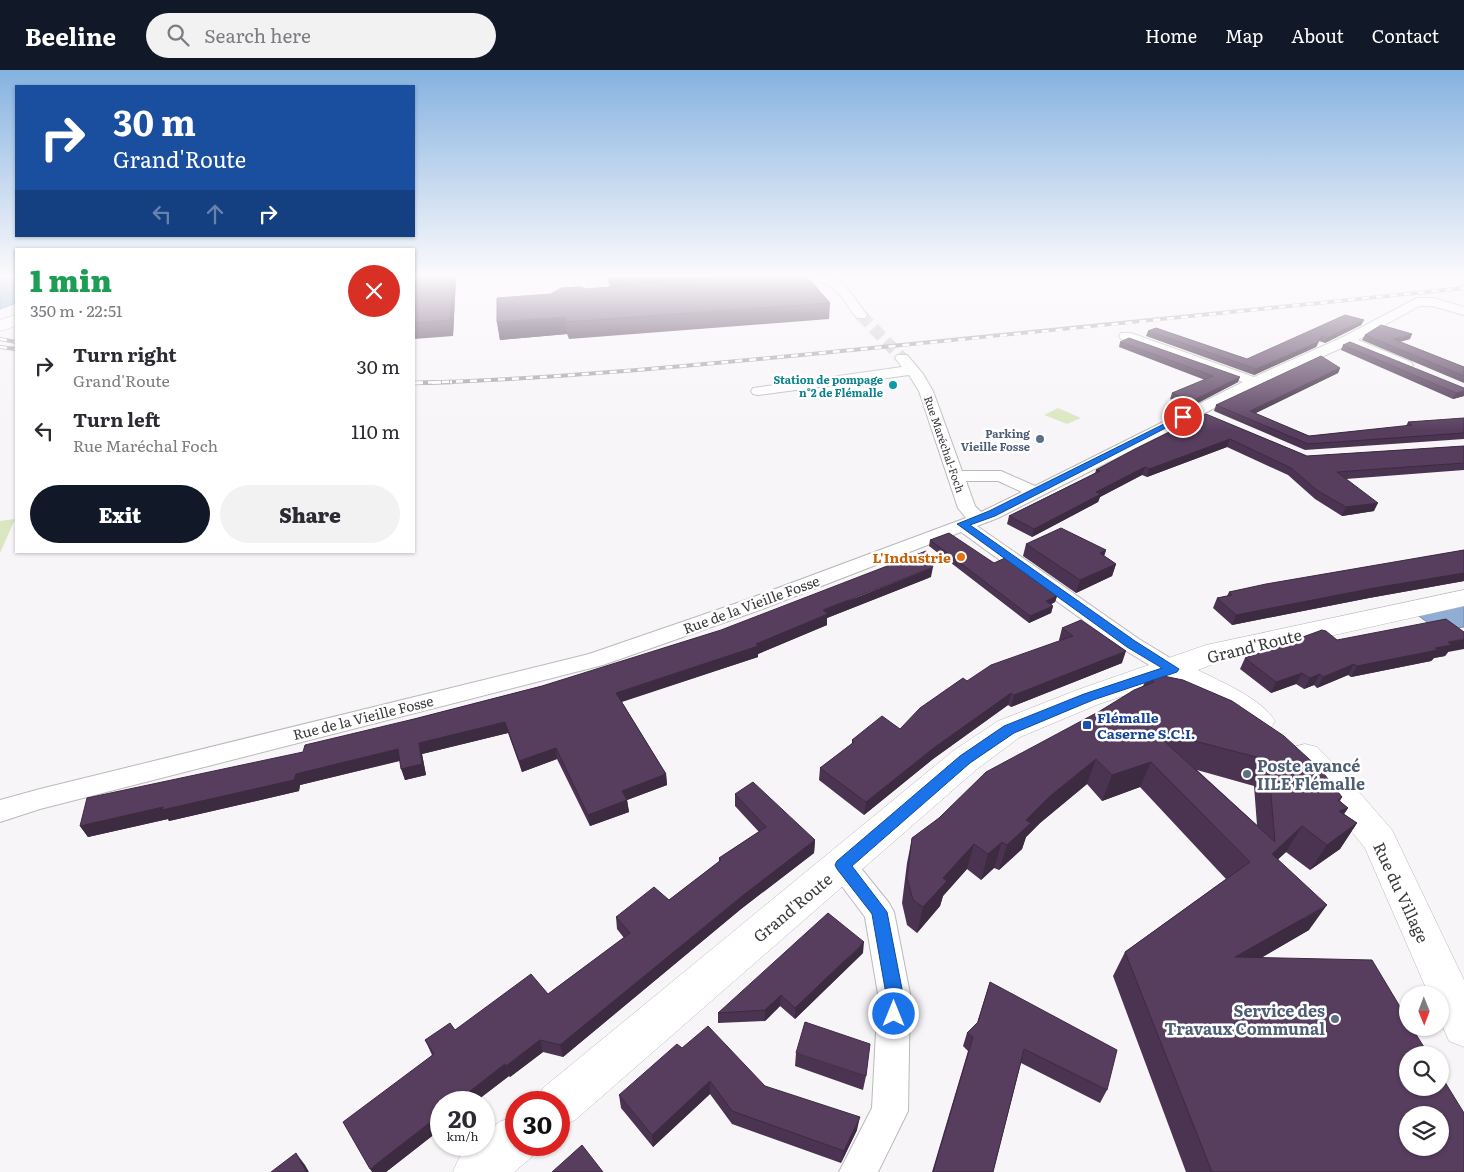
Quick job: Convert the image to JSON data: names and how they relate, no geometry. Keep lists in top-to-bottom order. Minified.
{"streets":{"street":["Rue Maréchal-Foch","Rue de la Vieille Fosse","Grand'Route","Rue du Village"]},"crossings":[["Rue Maréchal-Foch","Rue de la Vieille Fosse"],["Grand'Route","Rue du Village"]],"places":{"other":["Station de pompage n°2 de Flémalle","Parking Vieille Fosse","L'Industrie","Poste avancé IILE Flémalle","Service des Travaux Communal"],"transit":["Flémalle Caserne S.C.I."]},"north":"bottom","page":{"header":"Beeline","search":"Search here","nav":["Home","Map","About","Contact"],"turn":["30 m","Grand'Route"],"heading":["1 min","350 m · 22:51"],"list":[{"name":"Turn right","note":"Grand'Route","value":"30 m"},{"name":"Turn left","note":"Rue Maréchal Foch","value":"110 m"}],"buttons":["Exit","Share"],"speed":"20 km/h","limit":"30"}}
